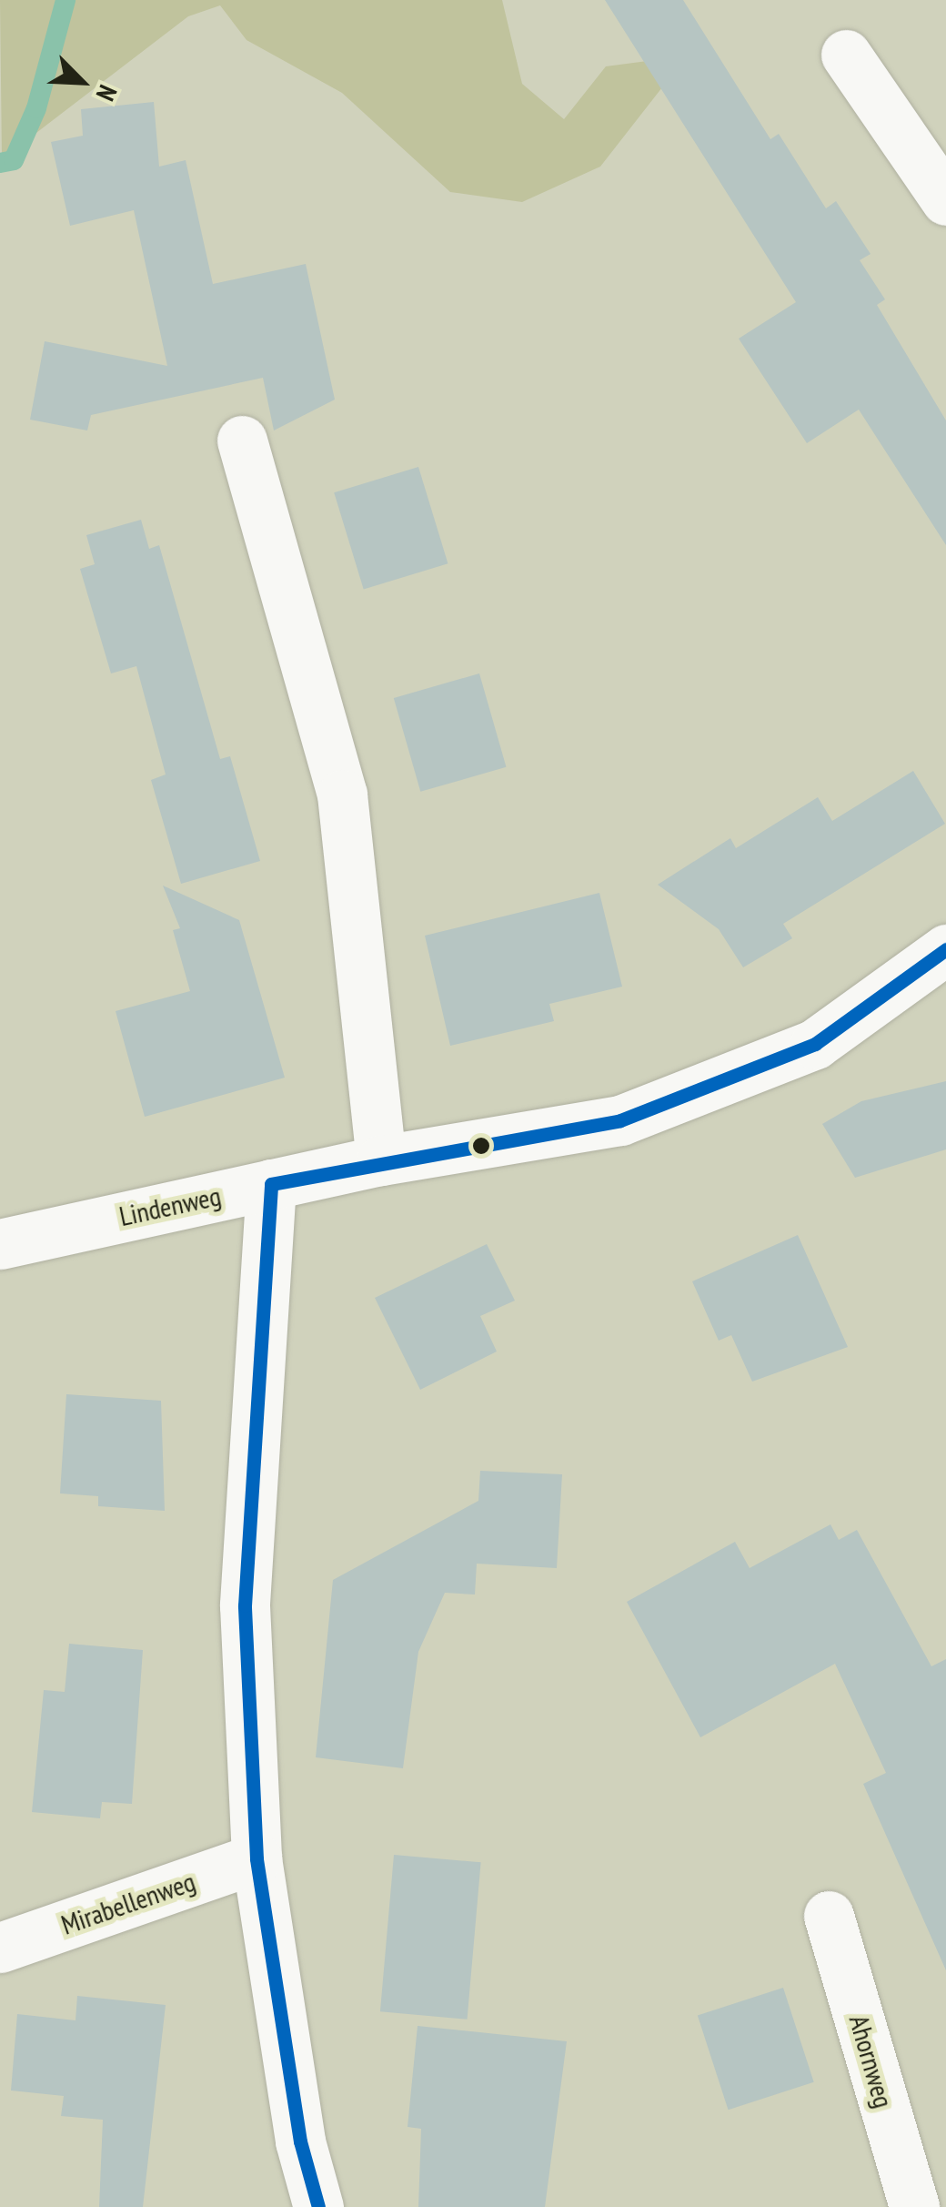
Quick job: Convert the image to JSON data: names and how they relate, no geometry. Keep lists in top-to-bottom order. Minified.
{"streets":{"street":["Lindenweg","Mirabellenweg","Ahornweg"]},"north":"bottom right"}
